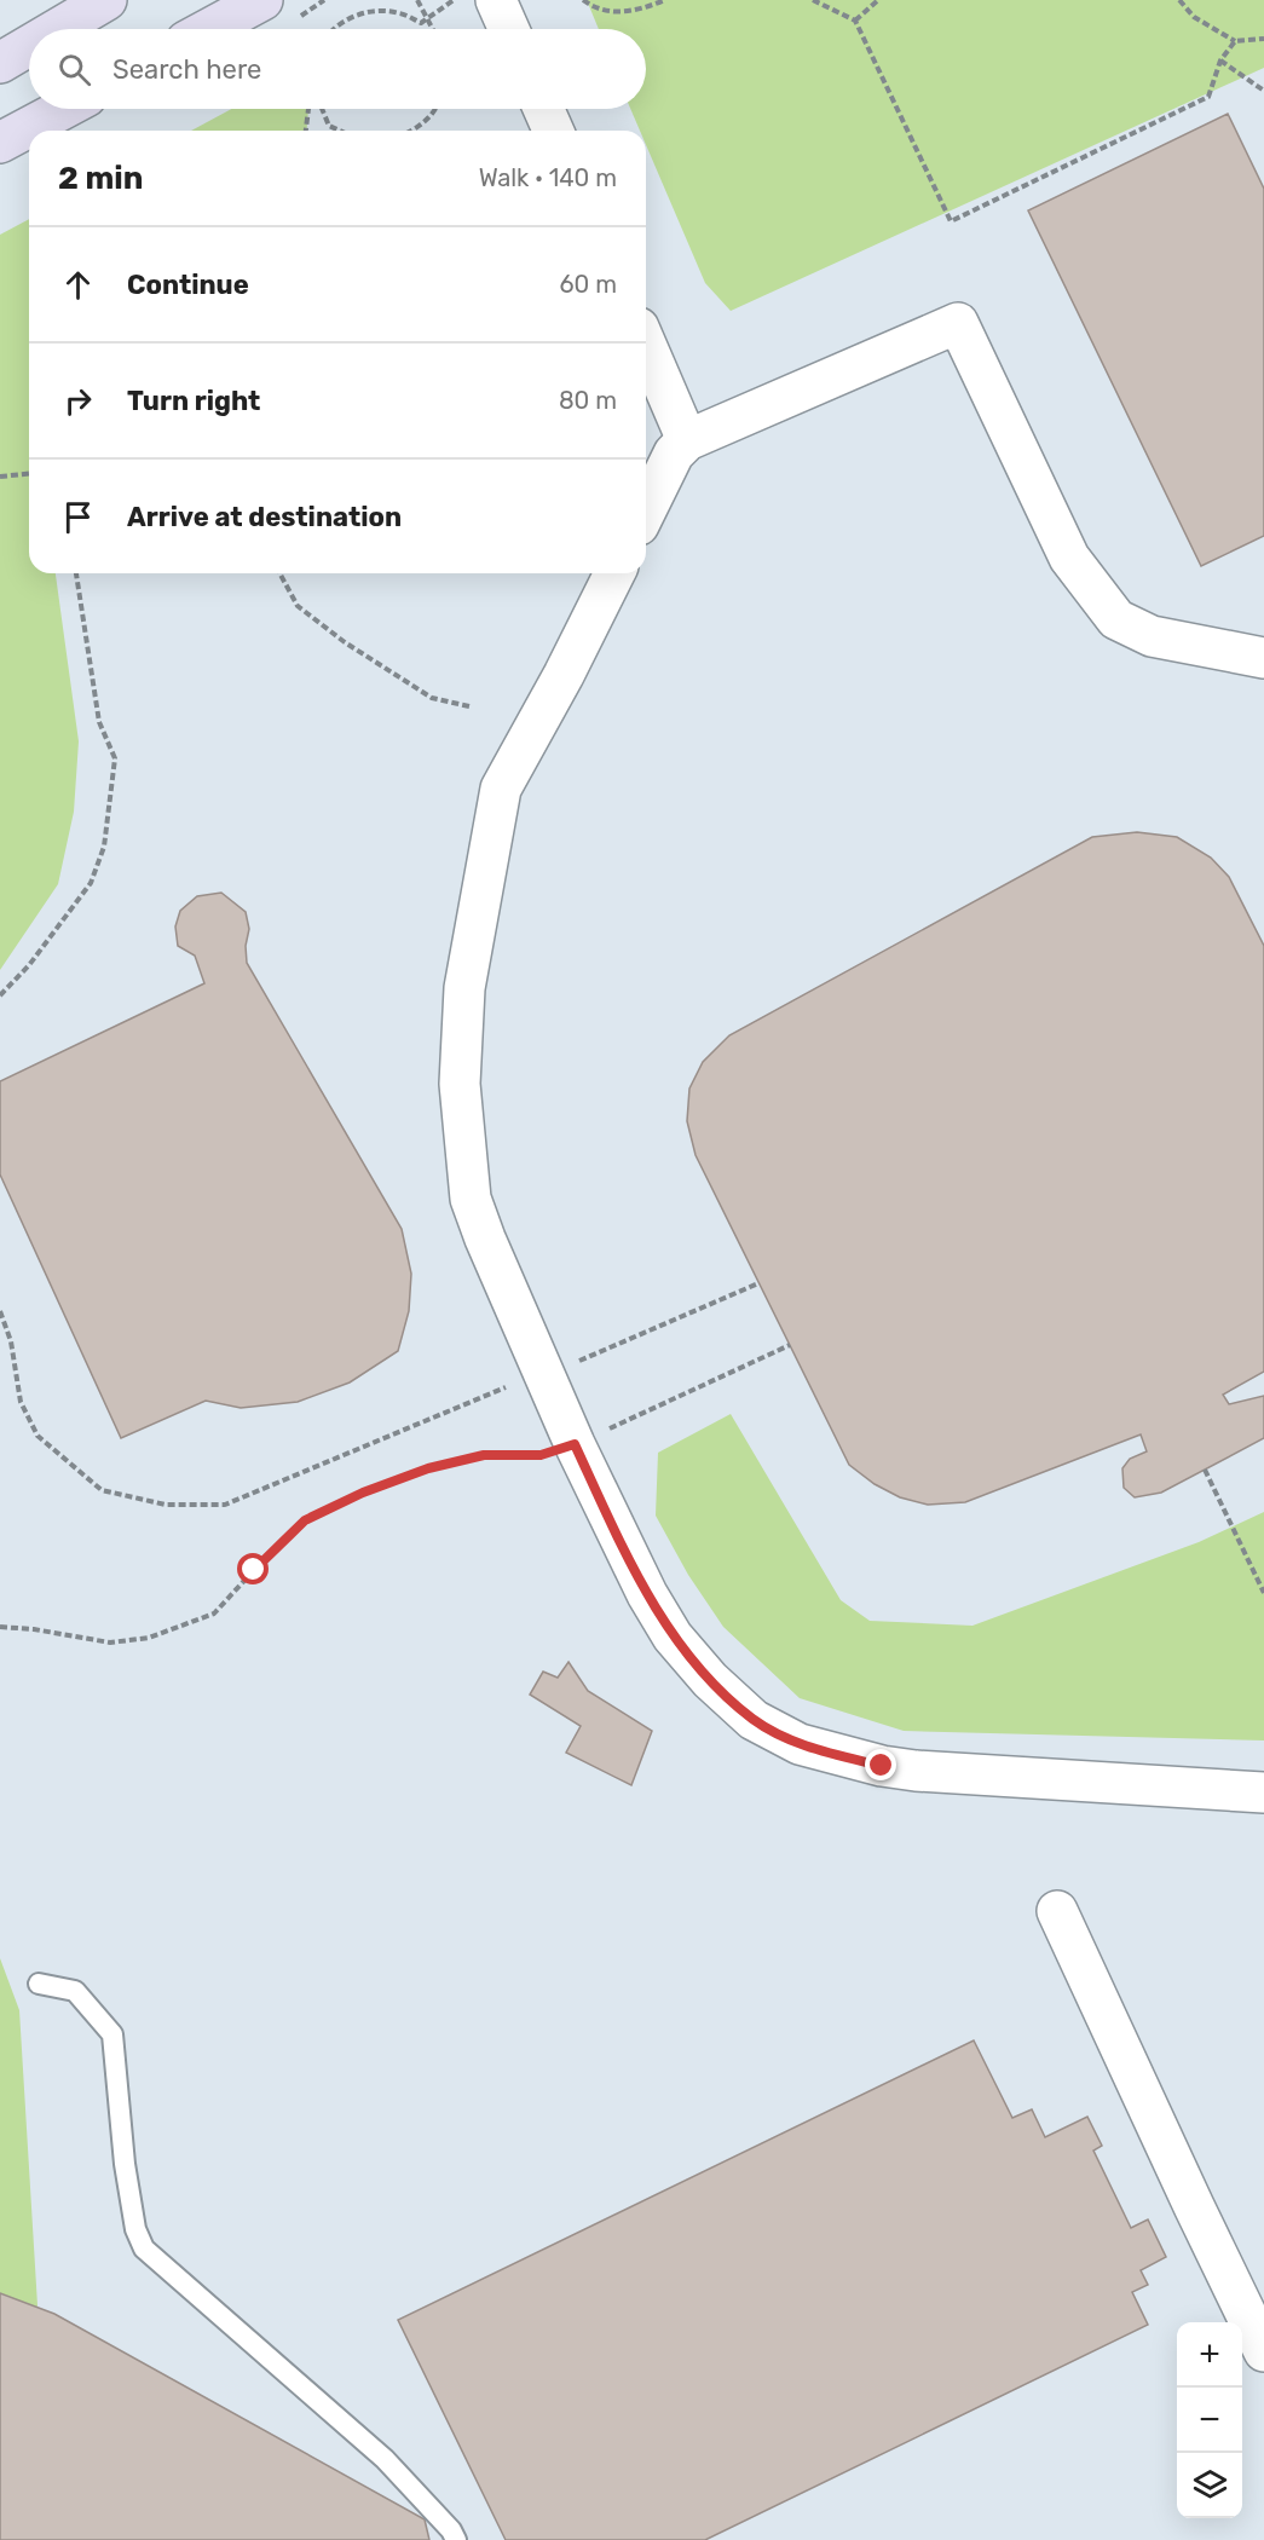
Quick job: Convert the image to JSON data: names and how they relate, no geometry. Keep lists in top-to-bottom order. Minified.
{"page":{"search":"Search here","heading":["2 min","Walk · 140 m"],"list":[["Continue","60 m"],["Turn right","80 m"],"Arrive at destination"],"map_buttons":["+","−"]}}
